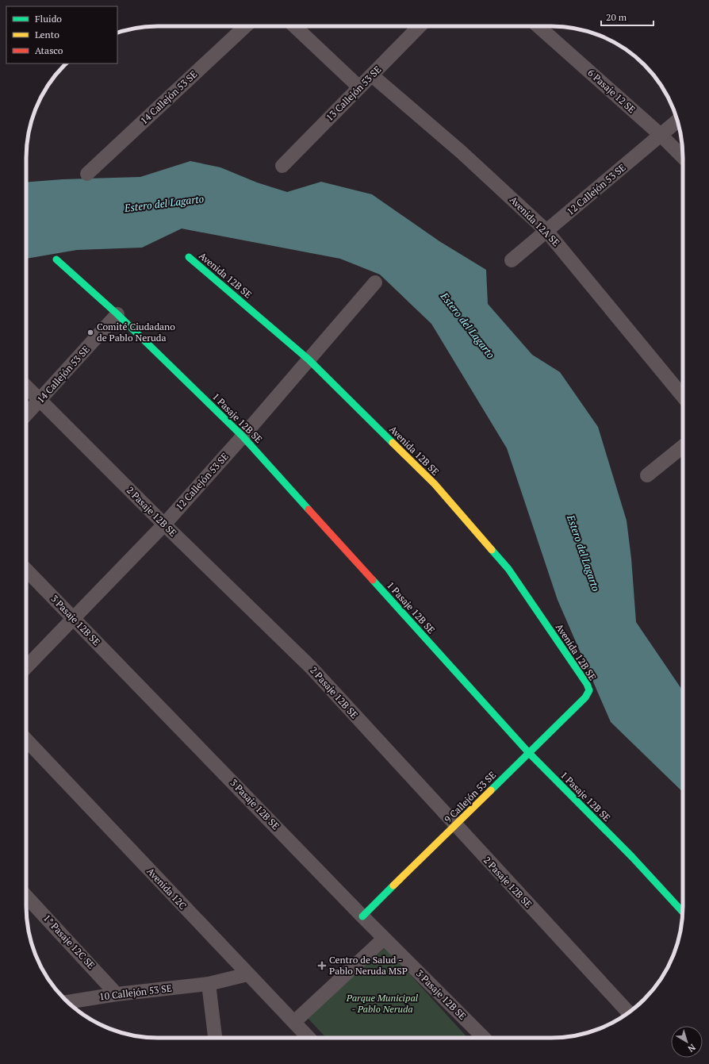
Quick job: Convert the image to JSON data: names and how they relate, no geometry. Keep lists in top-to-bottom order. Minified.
{"streets":{"street":["6 Pasaje 12 SE","13 Callejón 53 SE","14 Callejón 53 SE","12 Callejón 53 SE","Avenida 12A SE","Avenida 12B SE","1 Pasaje 12B SE","2 Pasaje 12B SE","3 Pasaje 12B SE","9 Callejón 53 SE","Avenida 12C","1° Pasaje 12C SE","10 Callejón 53 SE"]},"crossings":[["6 Pasaje 12 SE","12 Callejón 53 SE"],["13 Callejón 53 SE","Avenida 12A SE"],["14 Callejón 53 SE","1 Pasaje 12B SE"],["14 Callejón 53 SE","2 Pasaje 12B SE"],["12 Callejón 53 SE","Avenida 12A SE"],["12 Callejón 53 SE","Avenida 12B SE"],["12 Callejón 53 SE","1 Pasaje 12B SE"],["12 Callejón 53 SE","2 Pasaje 12B SE"],["12 Callejón 53 SE","3 Pasaje 12B SE"],["Avenida 12B SE","9 Callejón 53 SE"],["1 Pasaje 12B SE","9 Callejón 53 SE"],["2 Pasaje 12B SE","9 Callejón 53 SE"],["3 Pasaje 12B SE","9 Callejón 53 SE"],["Avenida 12C","10 Callejón 53 SE"],["1° Pasaje 12C SE","10 Callejón 53 SE"]],"water":["Estero del Lagarto"],"parks":["Parque Municipal - Pablo Neruda"],"places":{"other":["Comité Ciudadano de Pablo Neruda"],"health":["Centro de Salud - Pablo Neruda MSP"]},"legend":["Fluido","Lento","Atasco"],"scale_bar":"20 m","north":"bottom right"}
